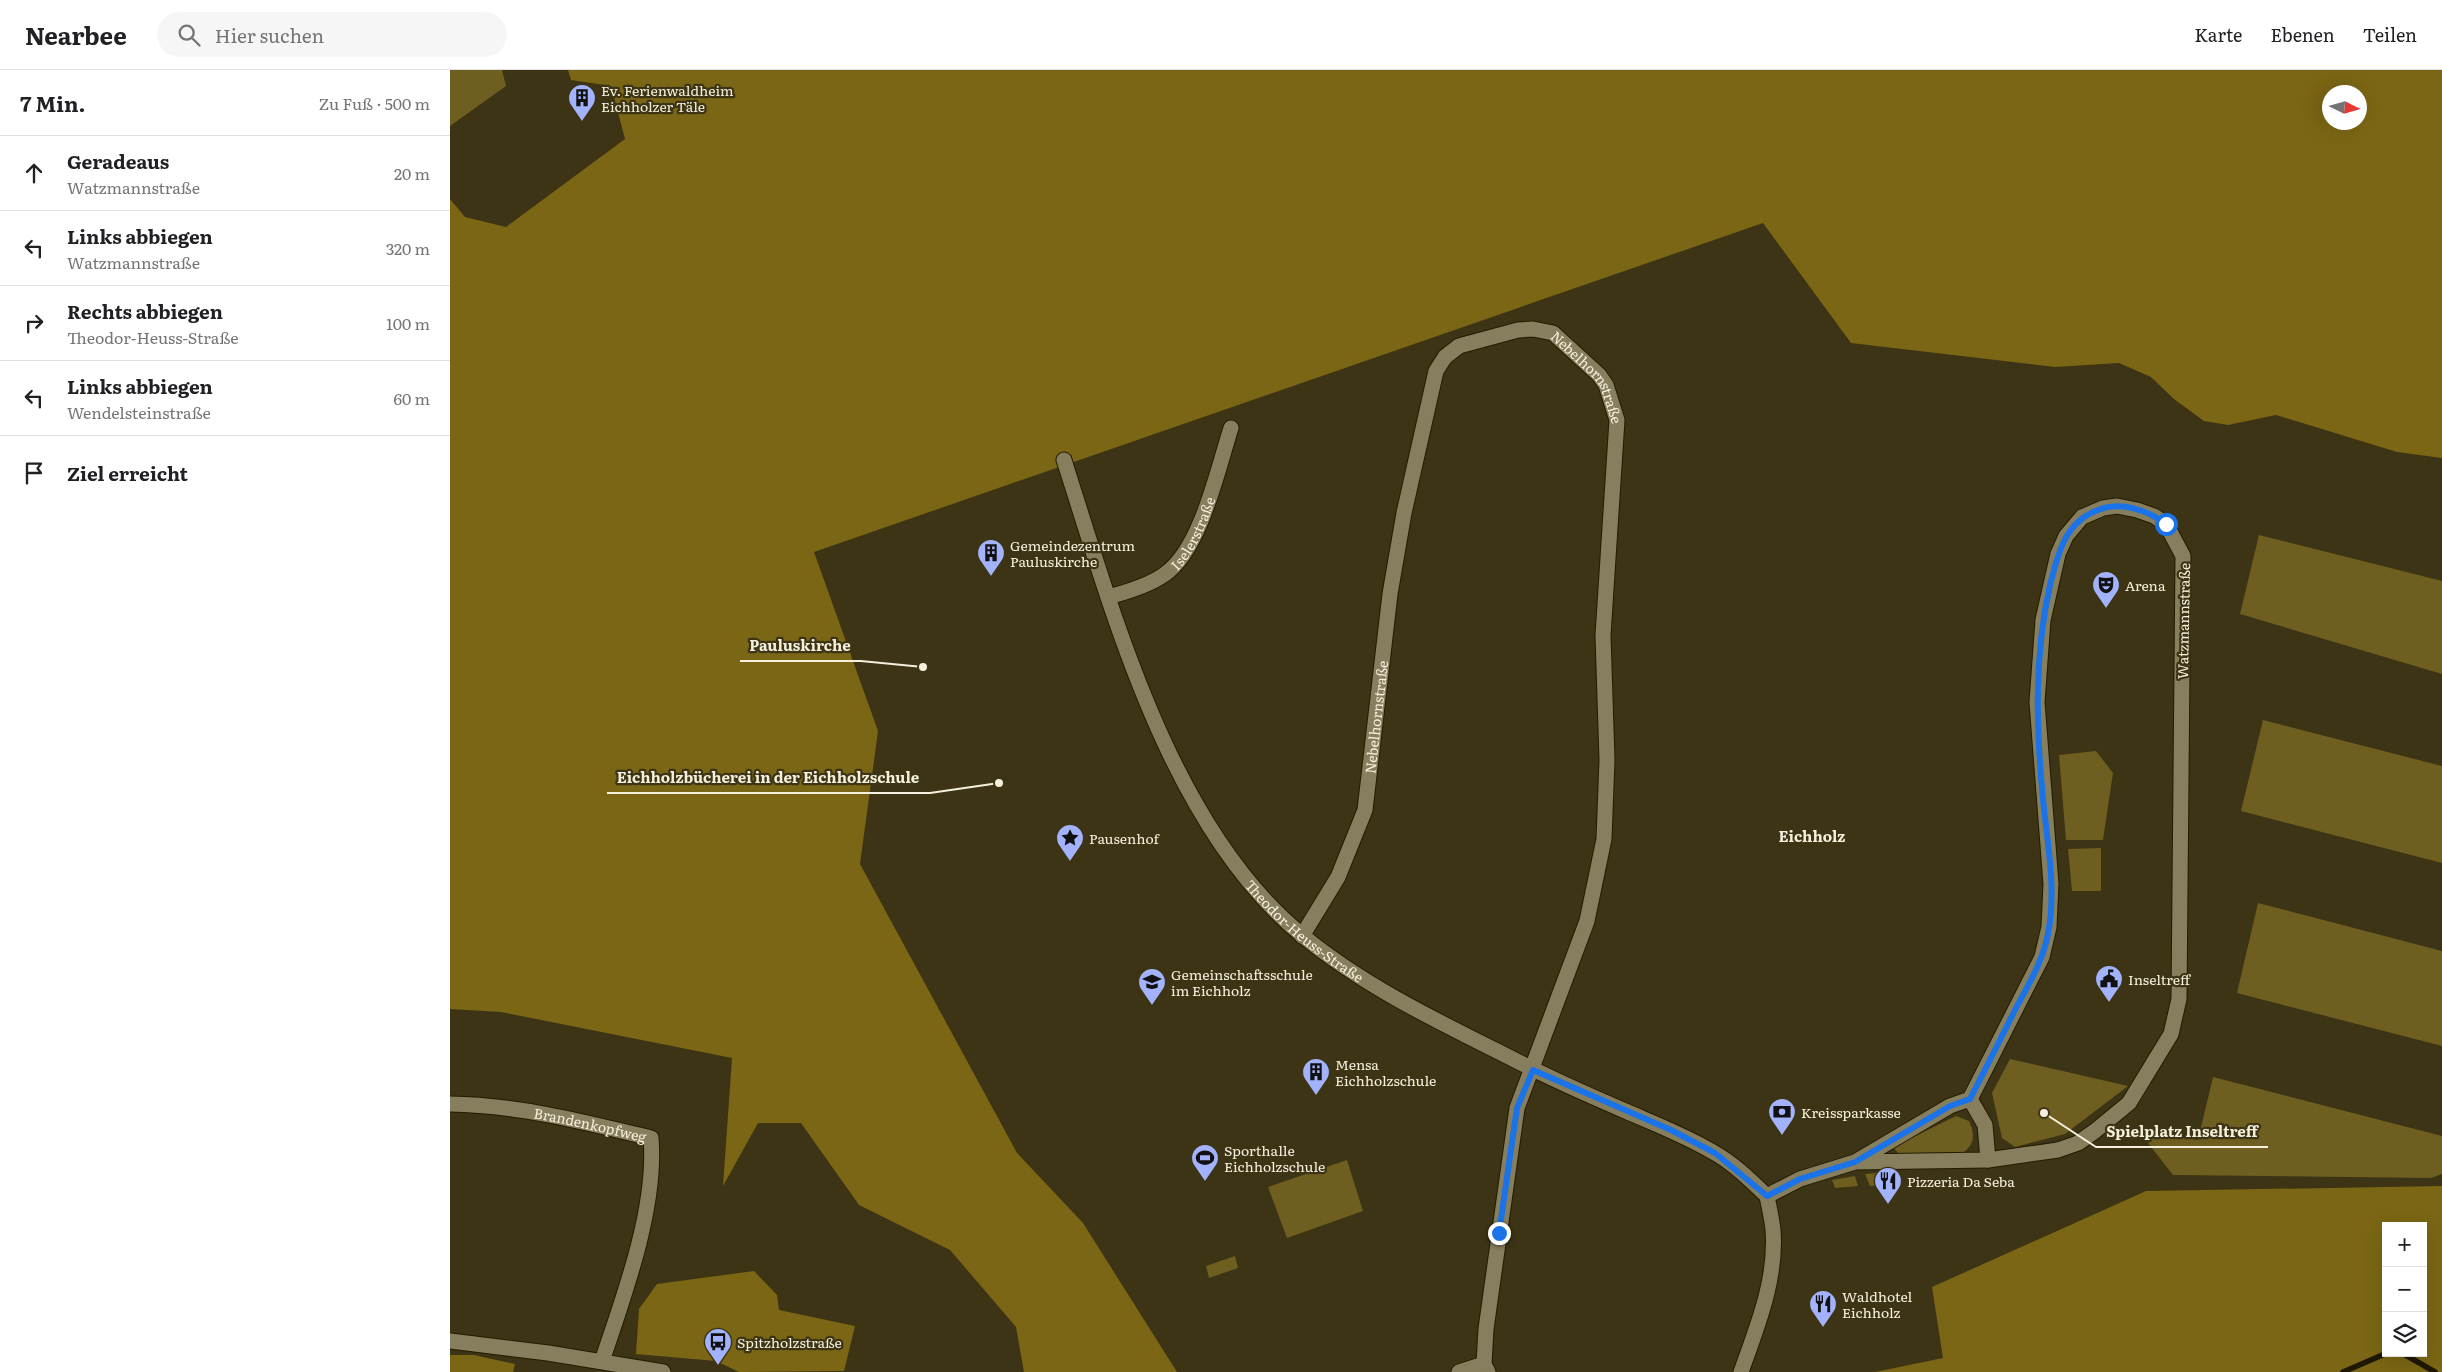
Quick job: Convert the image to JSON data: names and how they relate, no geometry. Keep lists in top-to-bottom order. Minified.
{"streets":{"street":["Nebelhornstraße","Iselerstraße","Watzmannstraße","Theodor-Heuss-Straße","Brandenkopfweg"]},"crossings":[["Nebelhornstraße","Theodor-Heuss-Straße"],["Iselerstraße","Theodor-Heuss-Straße"],["Watzmannstraße","Theodor-Heuss-Straße"]],"districts":["Eichholz"],"places":{"building":["Ev. Ferienwaldheim Eichholzer Täle","Gemeindezentrum Pauluskirche","Mensa Eichholzschule"],"theatre":["Arena"],"other":["Pauluskirche","Eichholzbücherei in der Eichholzschule","Spielplatz Inseltreff"],"place":["Pausenhof"],"public building":["Inseltreff"],"school or university":["Gemeinschaftsschule im Eichholz"],"bank":["Kreissparkasse"],"sports":["Sporthalle Eichholzschule"],"restaurant":["Pizzeria Da Seba","Waldhotel Eichholz"],"bus stop":["Spitzholzstraße"]},"north":"right","page":{"header":"Nearbee","search":"Hier suchen","nav":["Karte","Ebenen","Teilen"],"heading":["7 Min.","Zu Fuß · 500 m"],"list":[["Geradeaus","Watzmannstraße","20 m"],["Links abbiegen","Watzmannstraße","320 m"],["Rechts abbiegen","Theodor-Heuss-Straße","100 m"],["Links abbiegen","Wendelsteinstraße","60 m"],"Ziel erreicht"],"map_buttons":["+","−"]}}
